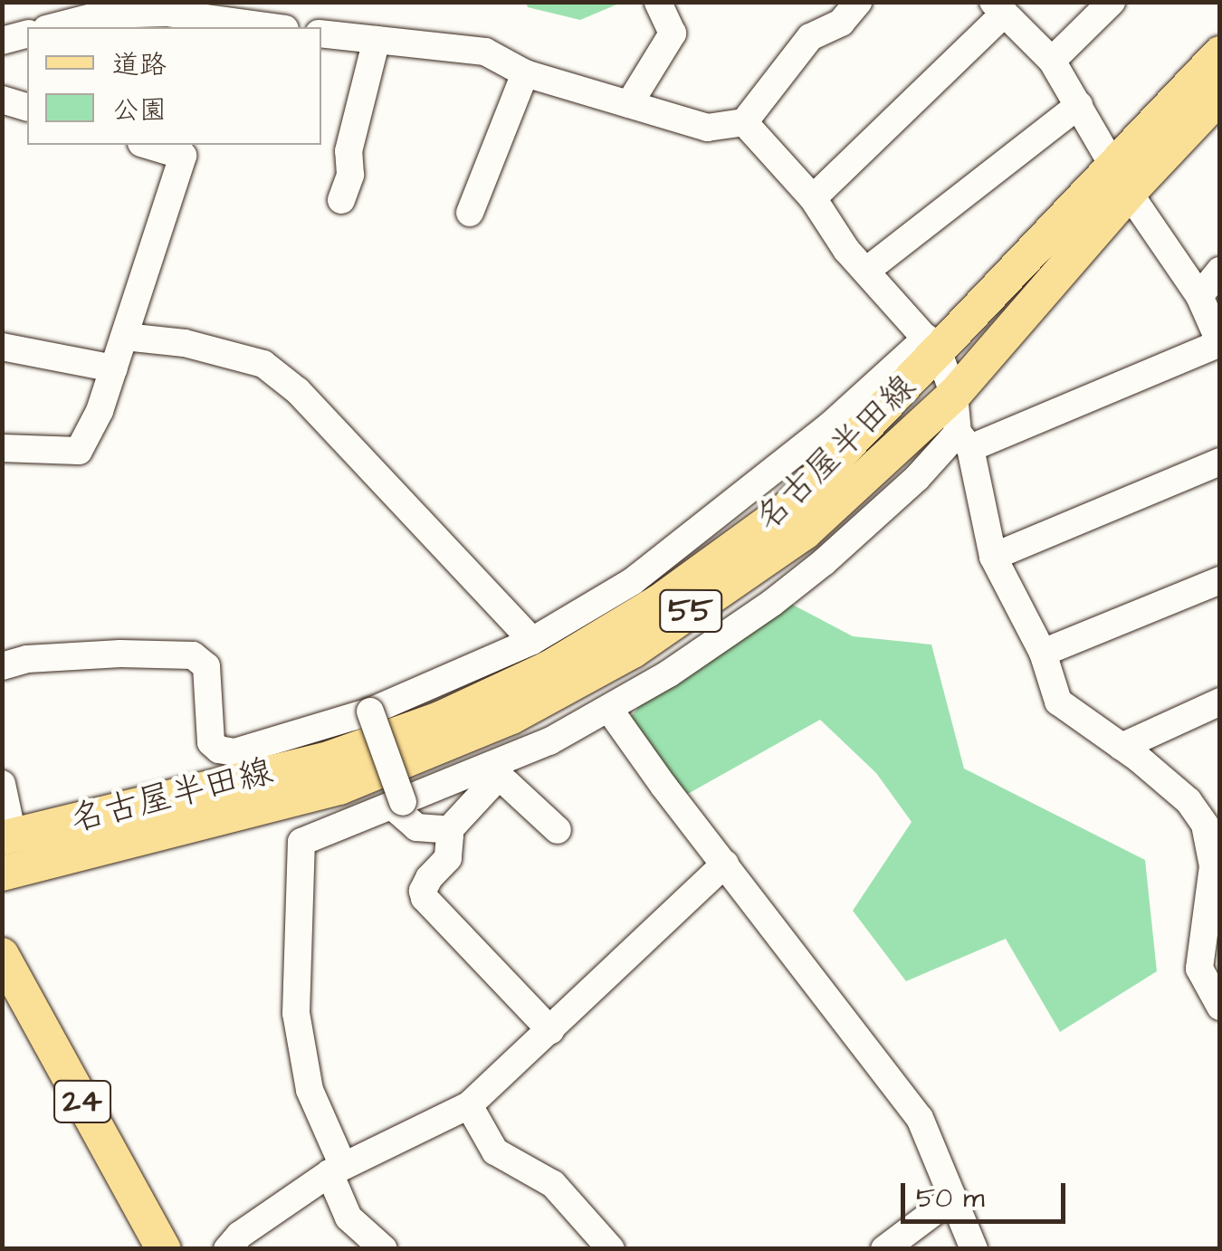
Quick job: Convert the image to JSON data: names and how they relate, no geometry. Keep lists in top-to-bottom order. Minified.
{"streets":{"main road":["名古屋半田線","55","24"]},"legend":["道路","公園"],"scale_bar":"50 m"}
